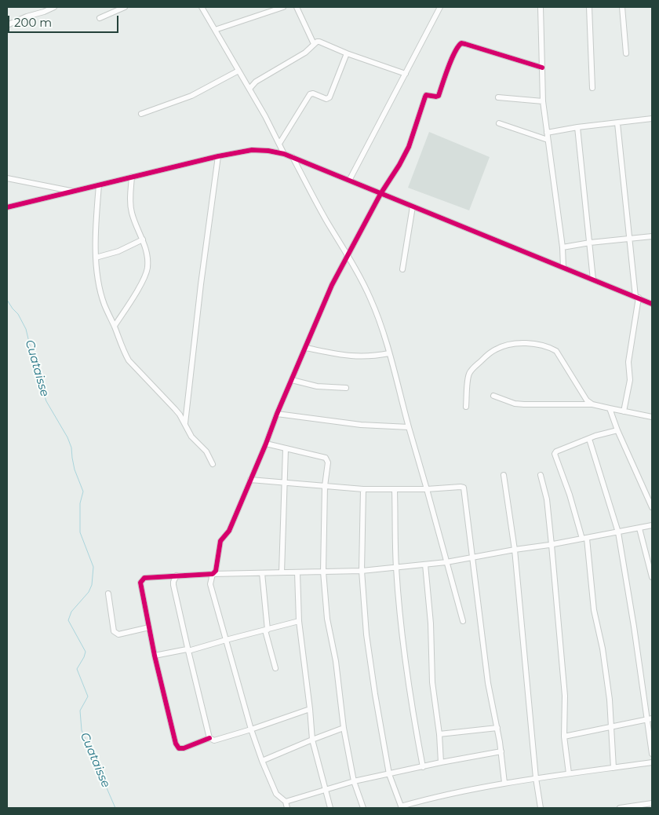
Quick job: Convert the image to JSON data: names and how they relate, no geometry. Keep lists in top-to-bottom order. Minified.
{"water":["Cuataisse"],"scale_bar":"200 m"}
